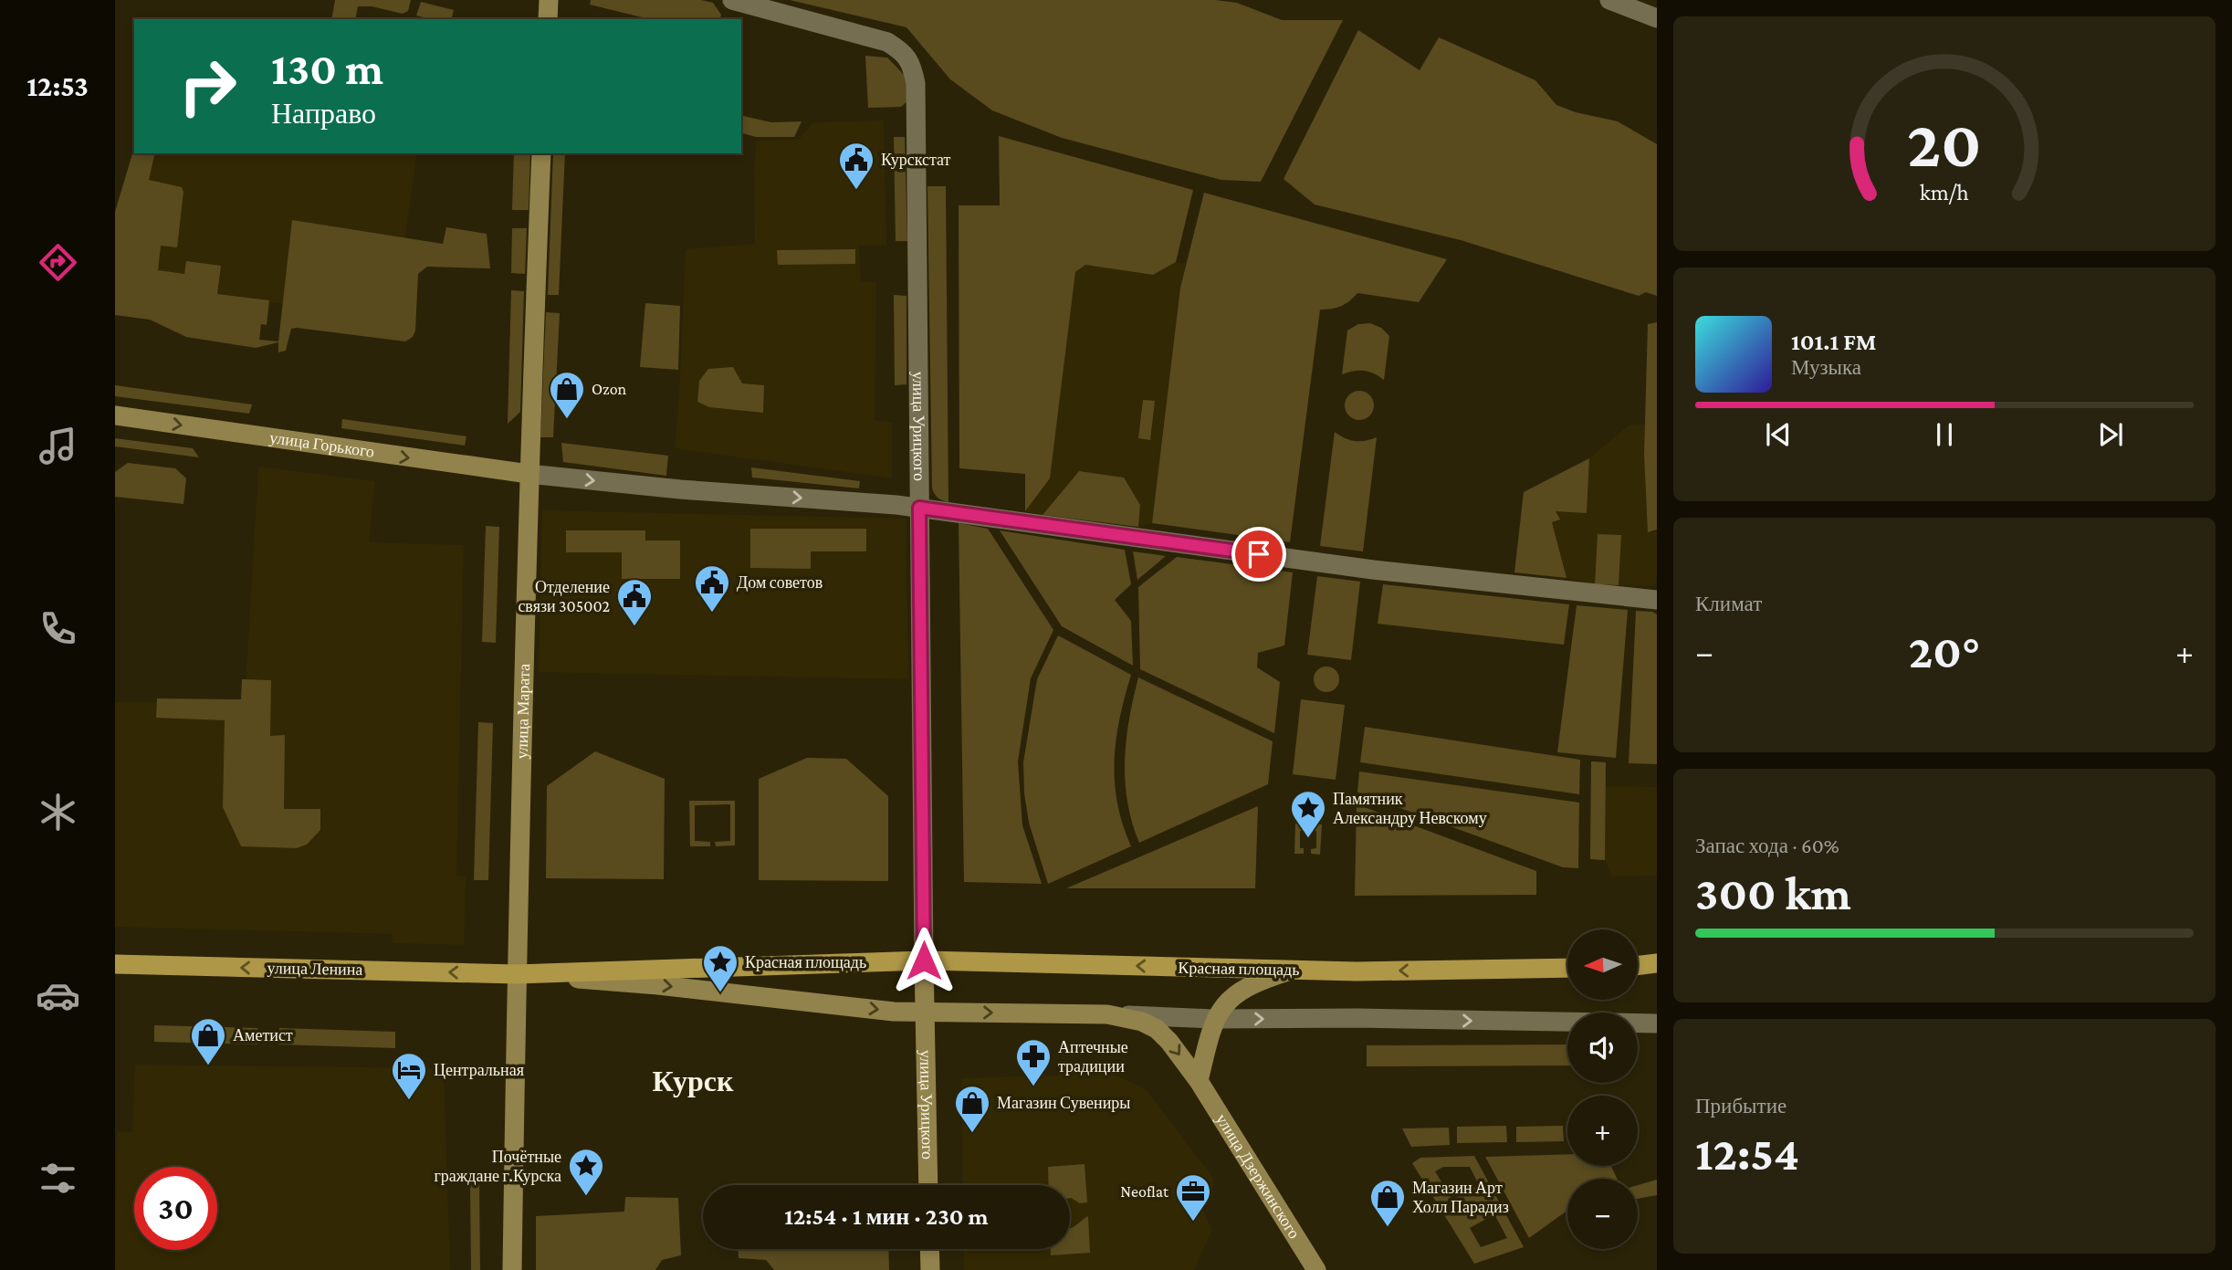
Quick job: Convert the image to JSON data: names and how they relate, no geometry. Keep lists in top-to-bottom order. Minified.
{"streets":{"main road":["улица Ленина","Красная площадь"],"street":["улица Урицкого","улица Горького","улица Марата","улица Дзержинского"]},"crossings":[["улица Урицкого","Красная площадь"],["улица Урицкого","улица Дзержинского"],["улица Горького","улица Марата"],["улица Марата","улица Ленина"],["улица Марата","Красная площадь"],["улица Марата","улица Дзержинского"],["улица Ленина","Красная площадь"],["улица Ленина","улица Дзержинского"],["Красная площадь","улица Дзержинского"]],"one_way":["улица Горького","улица Ленина","Красная площадь","улица Дзержинского"],"districts":["Курск"],"places":{"public building":["Курскстат","Дом советов","Отделение связи 305002"],"shop":["Ozon","Аметист","Магазин Сувениры","Магазин Арт Холл Парадиз"],"place":["Памятник Александру Невскому","Красная площадь","Почётные граждане г.Курска"],"pharmacy":["Аптечные традиции"],"hotel":["Центральная"],"office":["Neoflat"]},"north":"left","page":{"tabs":"12:53","turn":["130 m","Направо"],"song":["101.1 FM","Музыка"],"tile":["Климат",["Запас хода · 60%","300 km"],["Прибытие","12:54"]],"heat":["−","20°","+"],"map_buttons":["+","−"],"limit":"30","trip":"12:54 · 1 мин · 230 m","gauge":["20","km/h"]}}
